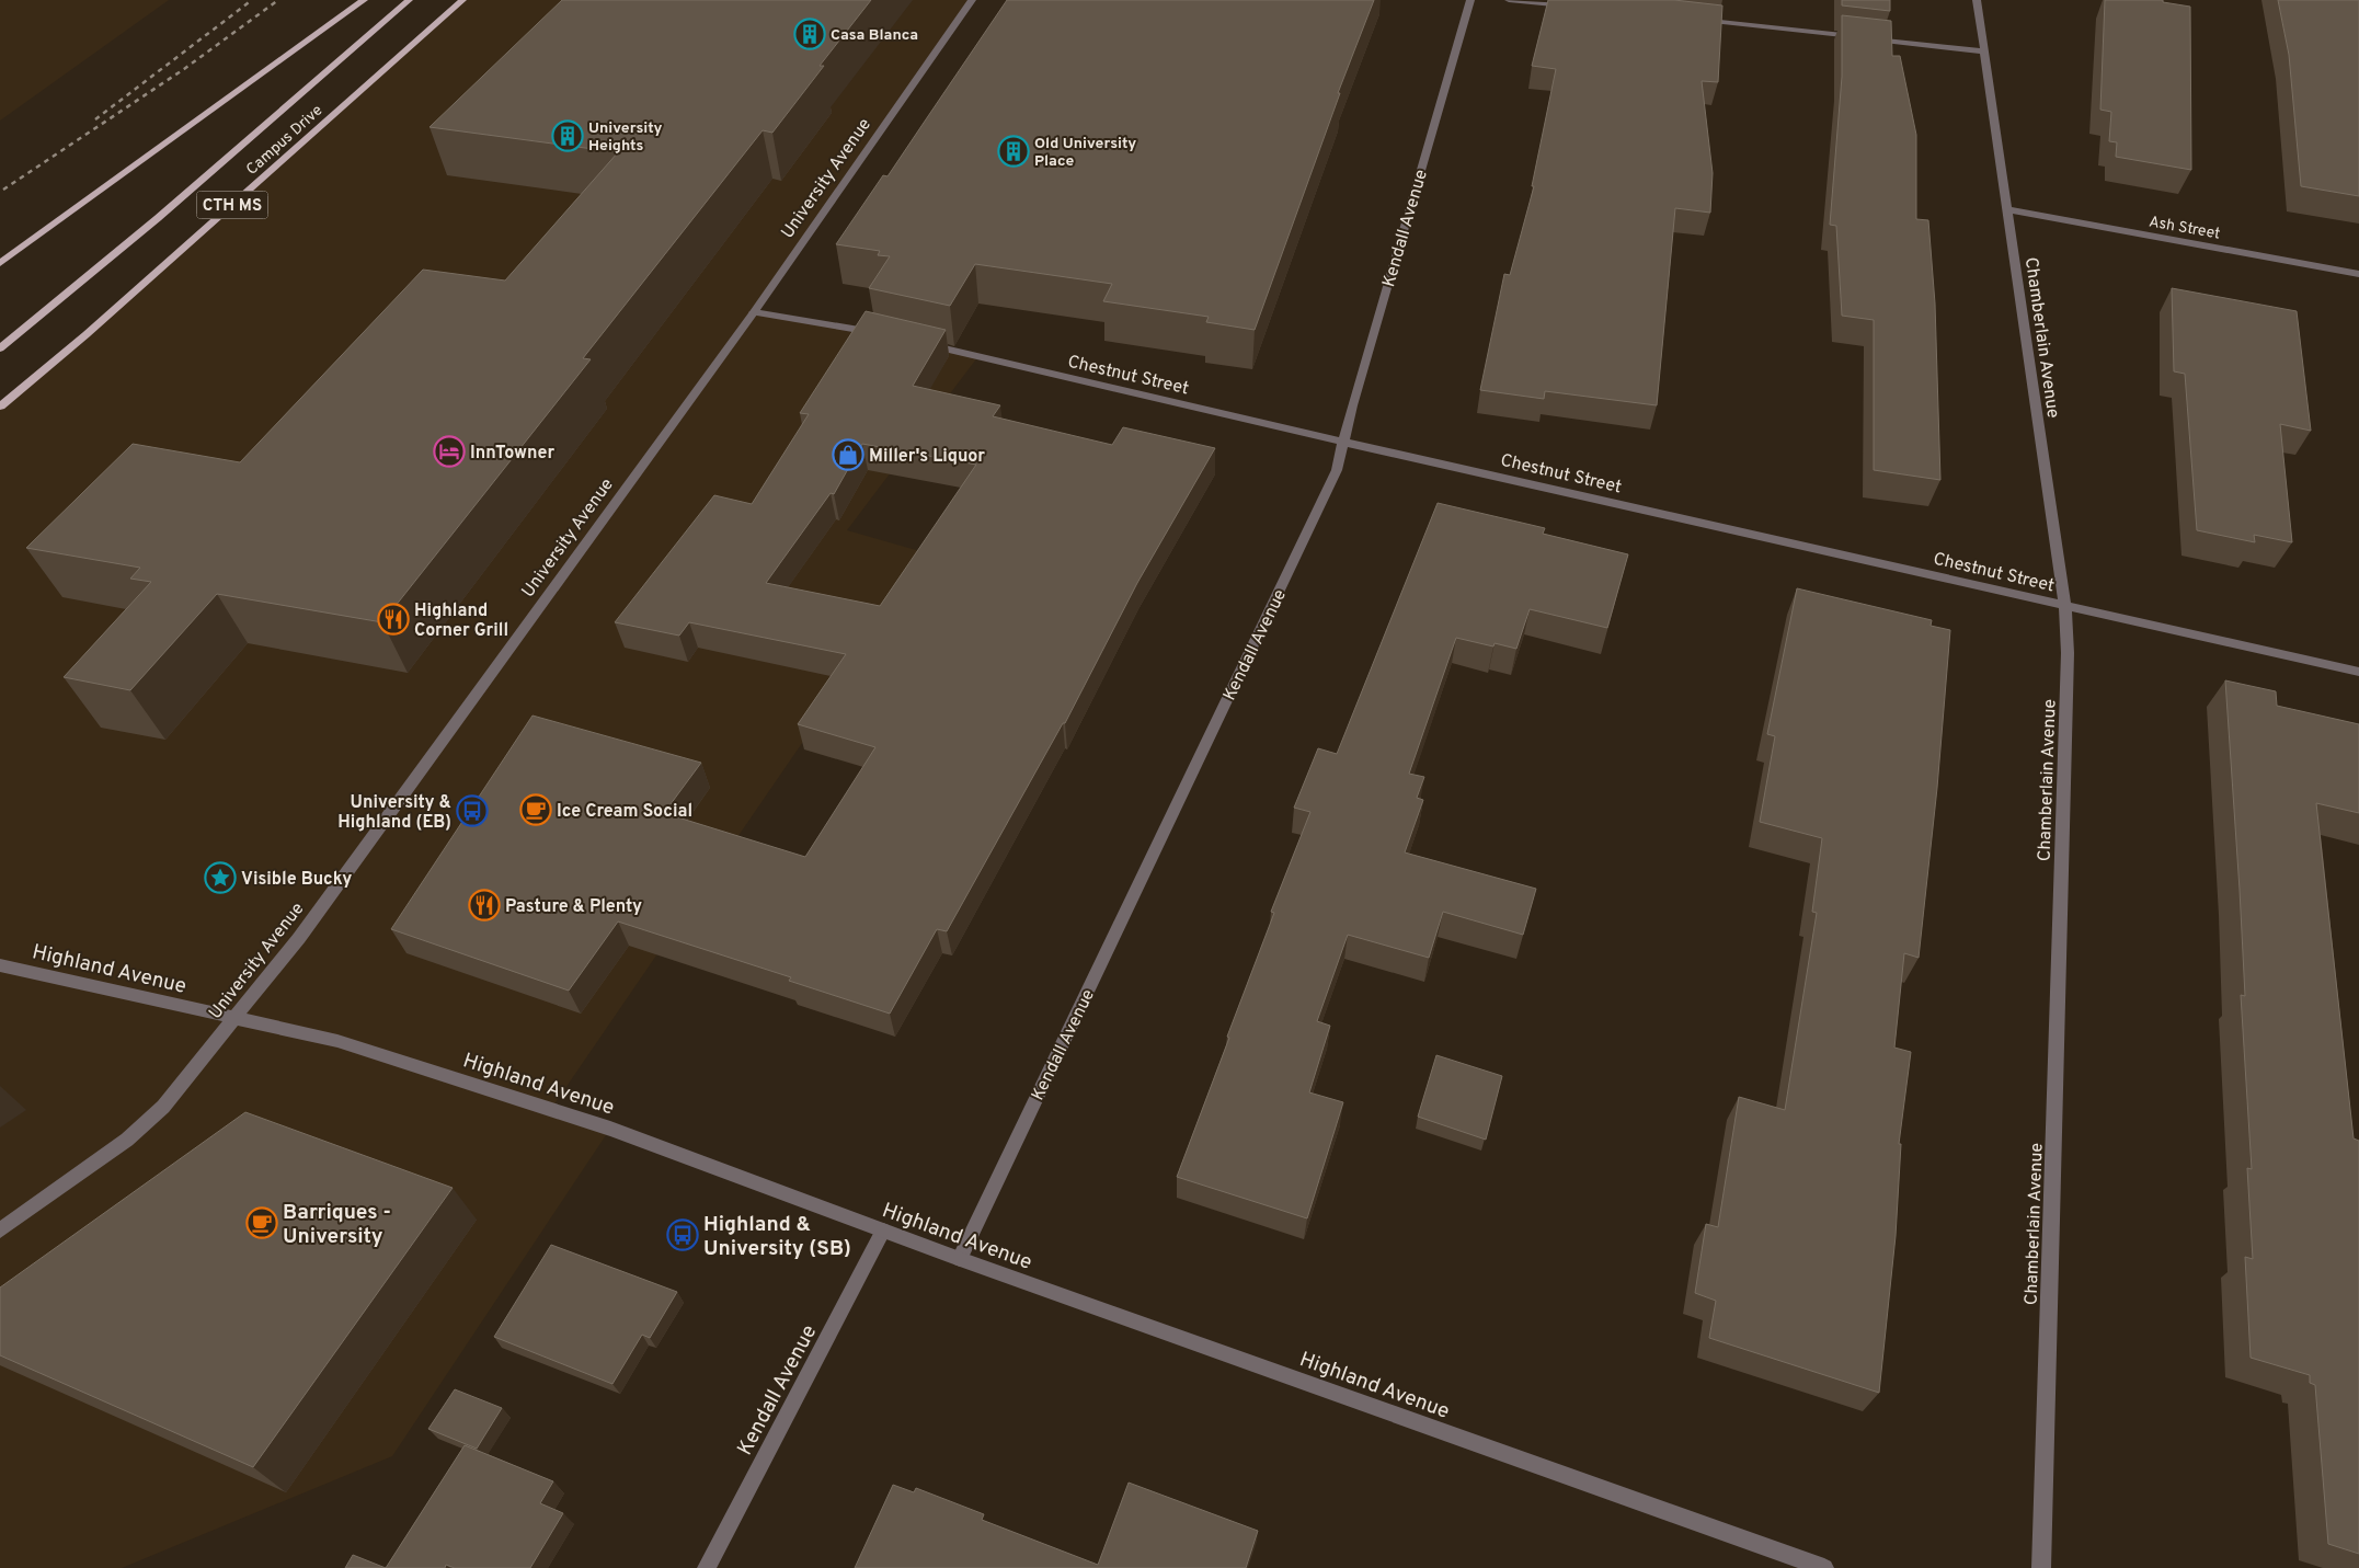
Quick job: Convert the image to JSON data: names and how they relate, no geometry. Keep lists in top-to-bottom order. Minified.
{"streets":{"main road":["Campus Drive","CTH MS"],"street":["University Avenue","Ash Street","Kendall Avenue","Chamberlain Avenue","Chestnut Street","Highland Avenue"]},"crossings":[["University Avenue","Highland Avenue"],["Ash Street","Chamberlain Avenue"],["Kendall Avenue","Chestnut Street"],["Kendall Avenue","Highland Avenue"],["Chamberlain Avenue","Chestnut Street"]],"places":{"building":["Casa Blanca","University Heights","Old University Place"],"hotel":["InnTowner"],"shop":["Miller's Liquor"],"restaurant":["Highland Corner Grill","Pasture & Plenty"],"cafe":["Ice Cream Social","Barriques - University"],"bus stop":["University & Highland (EB)","Highland & University (SB)"],"place":["Visible Bucky"]}}
